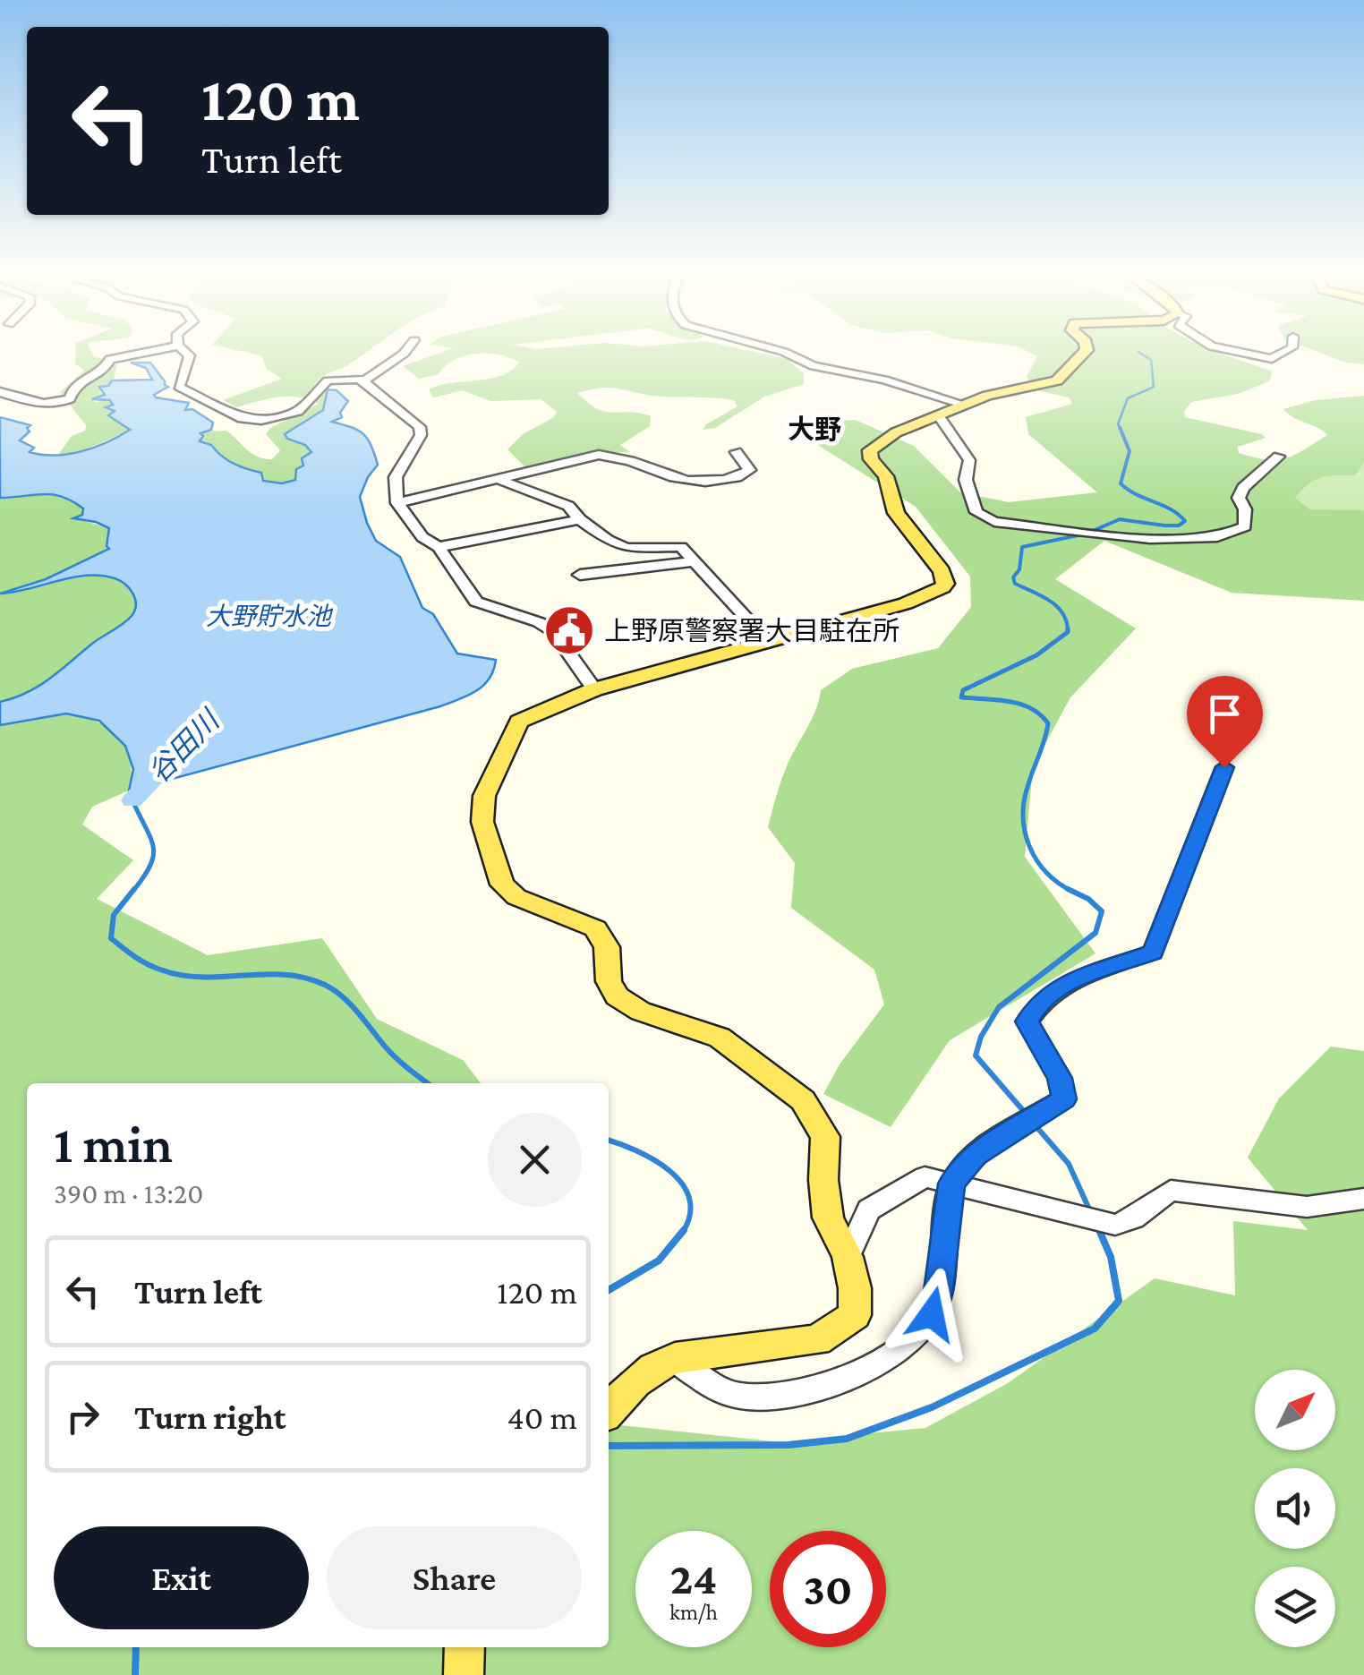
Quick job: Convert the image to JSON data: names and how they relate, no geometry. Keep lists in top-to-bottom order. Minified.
{"districts":["大野"],"water":["大野貯水池","谷田川"],"places":{"public building":["上野原警察署大目駐在所"]},"north":"top right","page":{"turn":["120 m","Turn left"],"heading":["1 min","390 m · 13:20"],"list":[{"name":"Turn left","value":"120 m"},{"name":"Turn right","value":"40 m"}],"buttons":["Exit","Share"],"speed":"24 km/h","limit":"30"}}
